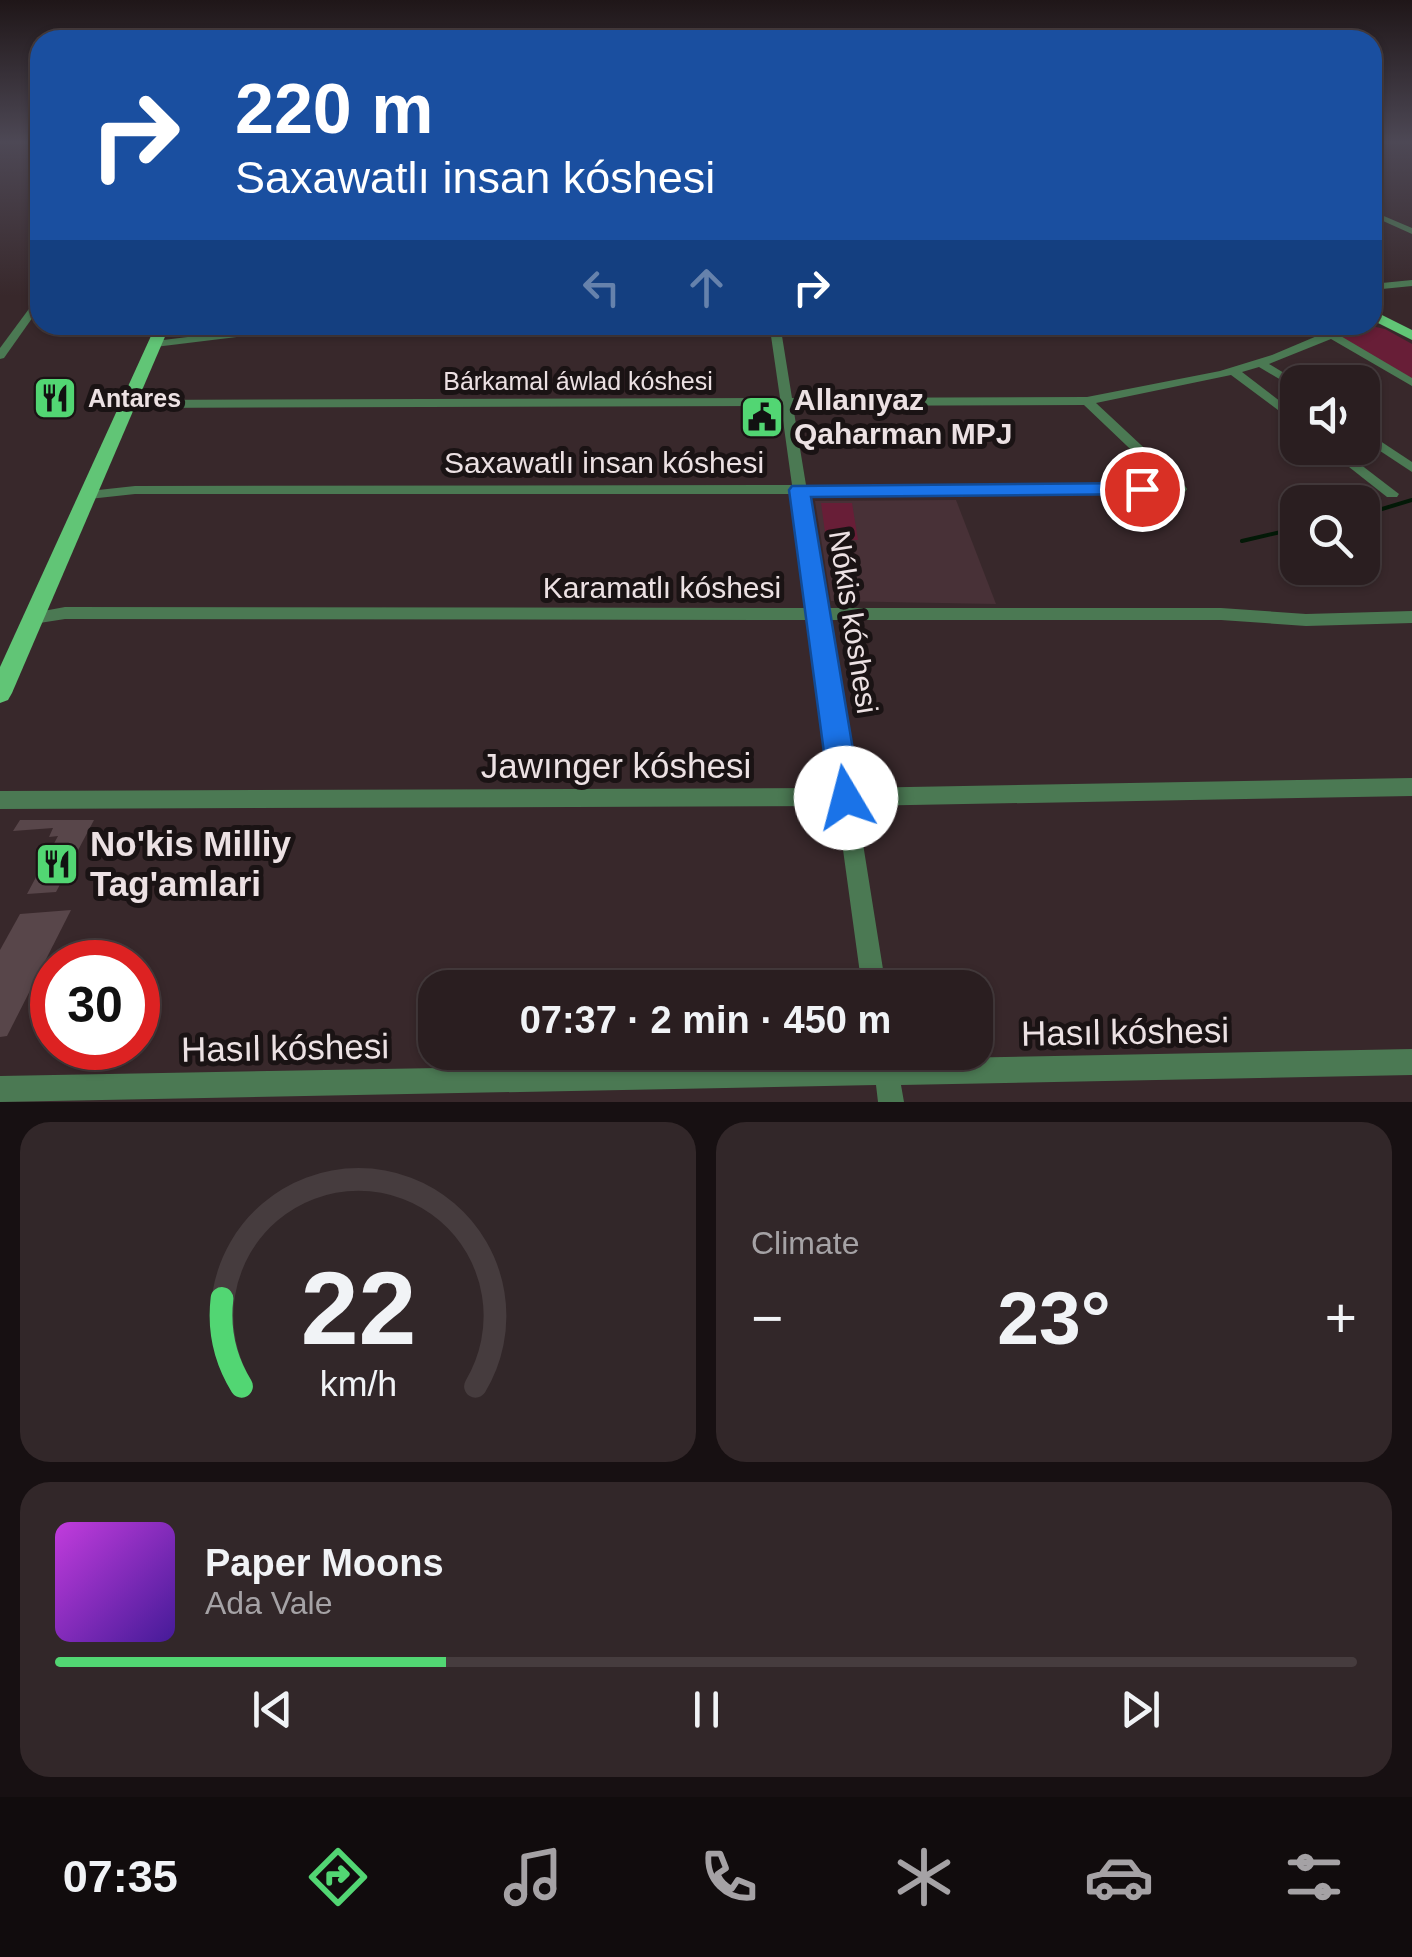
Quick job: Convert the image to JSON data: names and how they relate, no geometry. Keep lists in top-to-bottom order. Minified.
{"streets":{"street":["Bárkamal áwlad kóshesi","Saxawatlı insan kóshesi","Karamatlı kóshesi","Nókis kóshesi","Jawınger kóshesi","Hasıl kóshesi"]},"crossings":[["Bárkamal áwlad kóshesi","Saxawatlı insan kóshesi"],["Bárkamal áwlad kóshesi","Nókis kóshesi"],["Saxawatlı insan kóshesi","Nókis kóshesi"],["Karamatlı kóshesi","Nókis kóshesi"],["Nókis kóshesi","Jawınger kóshesi"]],"places":{"restaurant":["Antares","No'kis Milliy Tag'amlari"],"public building":["Allanıyaz Qaharman MPJ"]},"page":{"turn":["220 m","Saxawatlı insan kóshesi"],"limit":"30","trip":"07:37 · 2 min · 450 m","tile":"Climate","heat":["−","23°","+"],"song":["Paper Moons","Ada Vale"],"tabs":"07:35","gauge":["22","km/h"]}}
